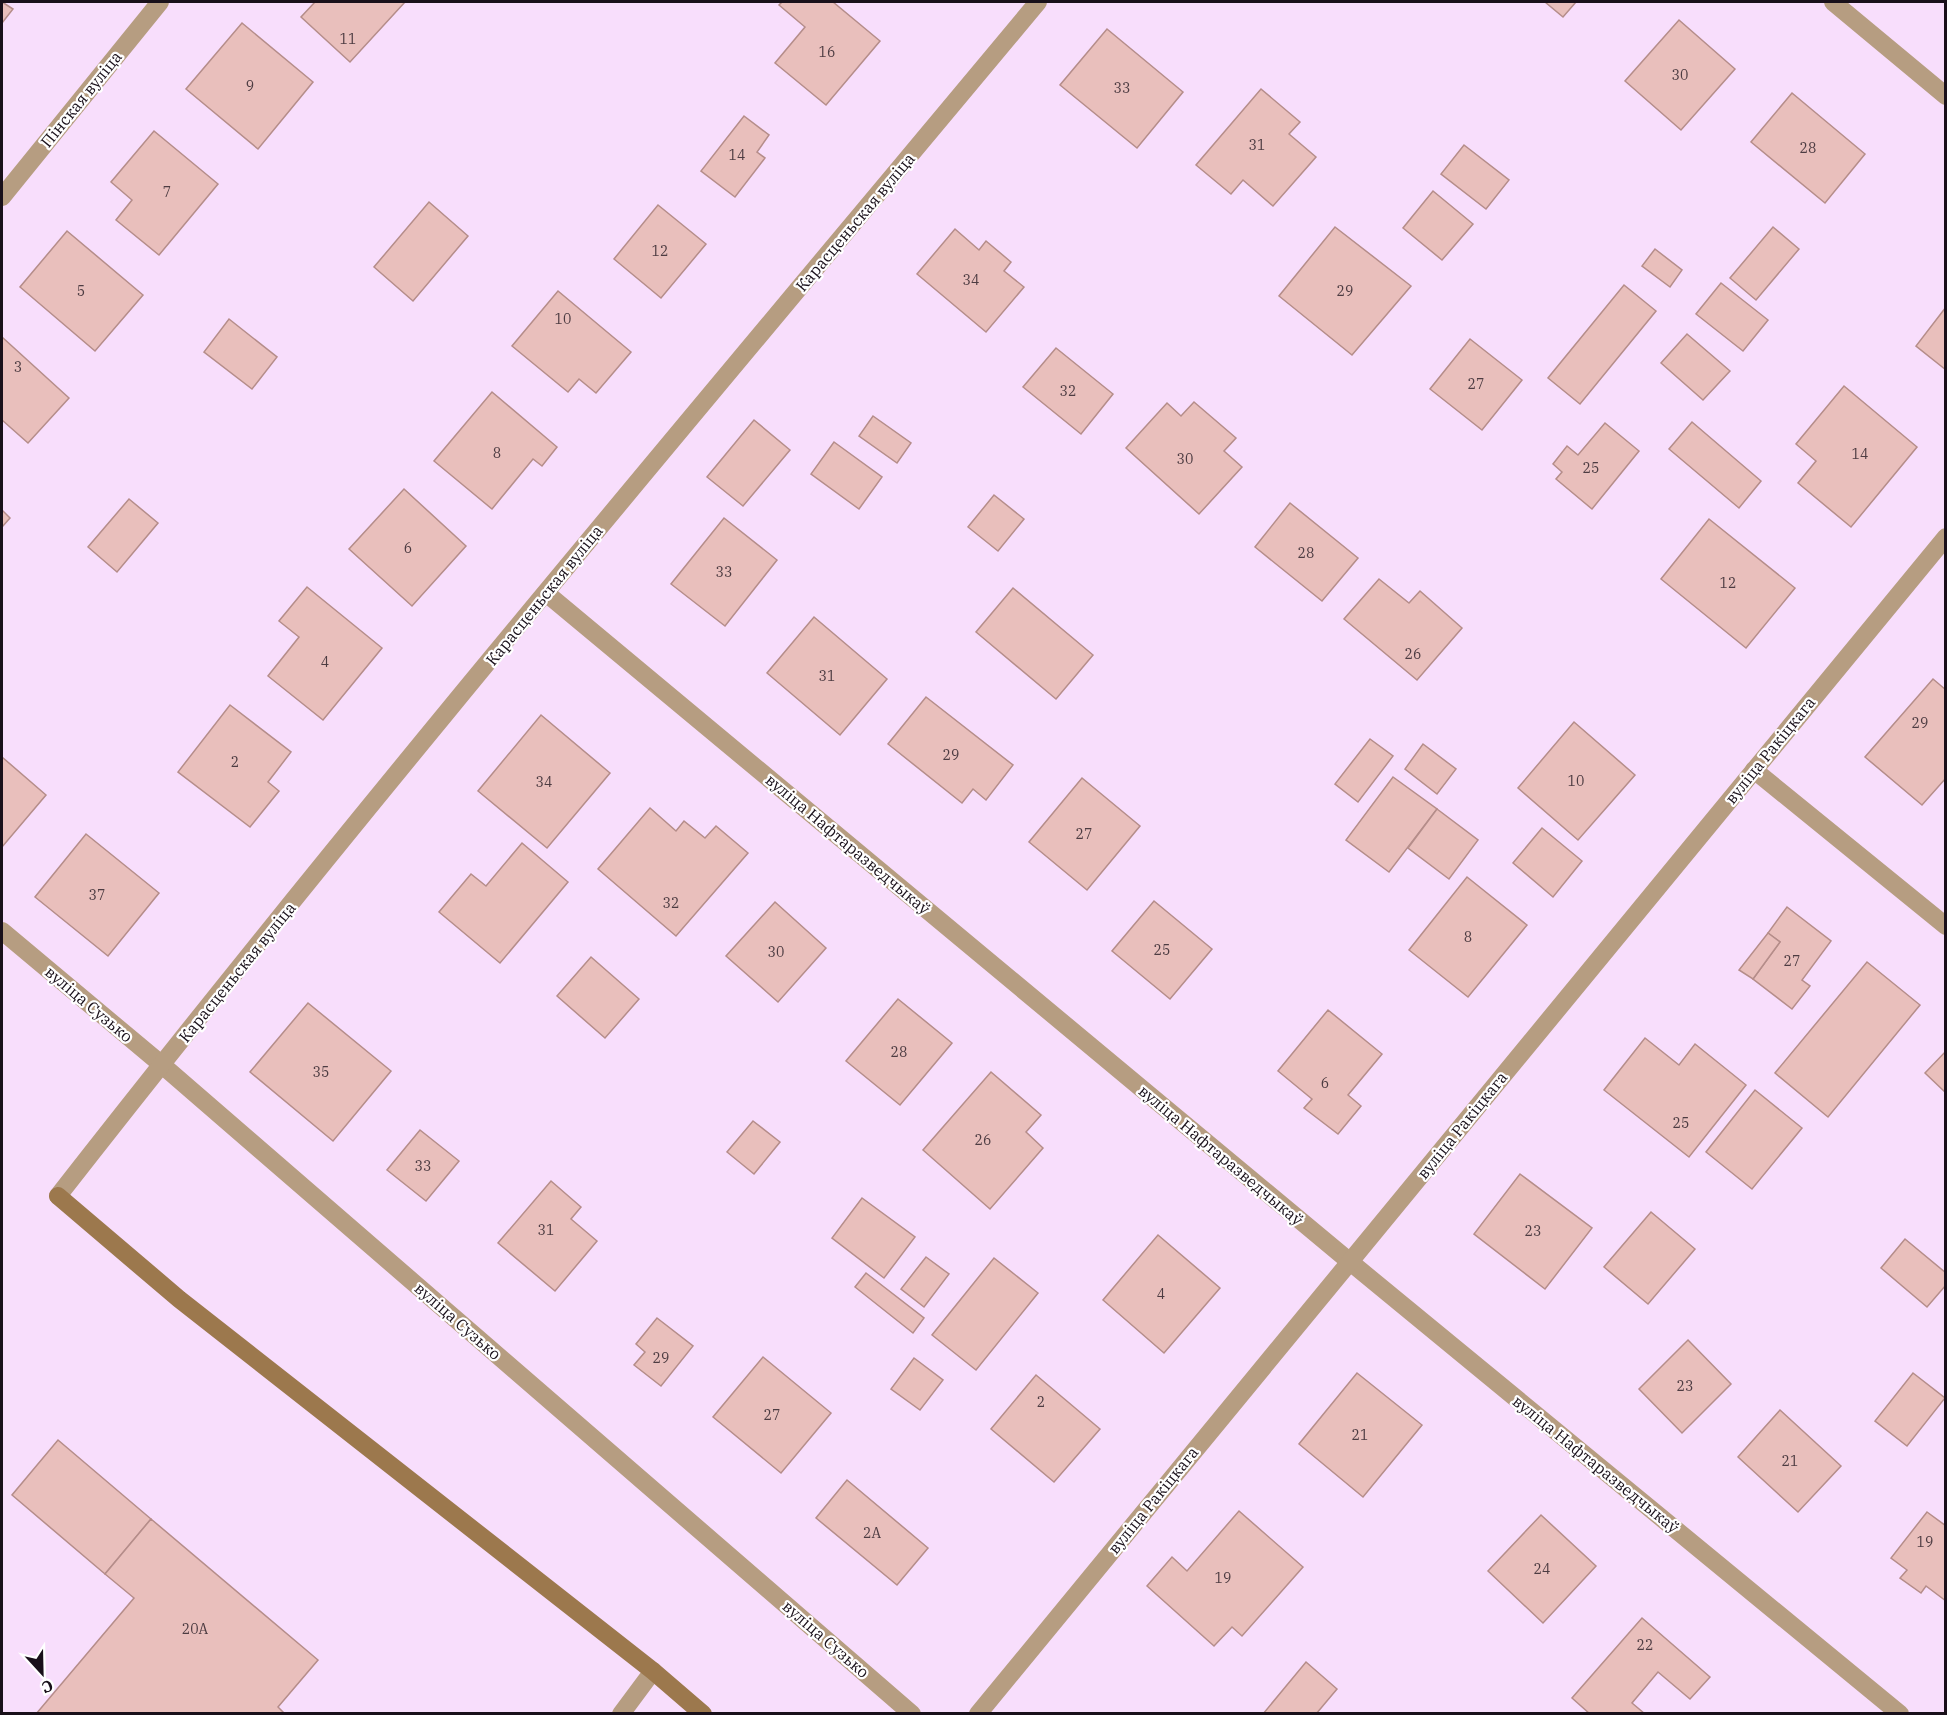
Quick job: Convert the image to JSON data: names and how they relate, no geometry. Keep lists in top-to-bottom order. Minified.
{"streets":{"street":["Пінская вуліца","Карасценьская вуліца","вуліца Ракіцкага","вуліца Нафтаразведчыкаў","вуліца Сузько"]},"crossings":[["Карасценьская вуліца","вуліца Нафтаразведчыкаў"],["Карасценьская вуліца","вуліца Сузько"],["вуліца Ракіцкага","вуліца Нафтаразведчыкаў"]],"house_numbers":["11","16","30","9","33","31","28","14","7","12","34","5","29","10","3","27","32","8","14","30","25","6","28","33","12","26","4","31","29","29","2","10","34","27","37","32","8","25","30","27","28","35","6","25","26","33","31","23","4","29","23","2","27","21","21","2А","19","24","19","20А","22"],"north":"bottom"}
